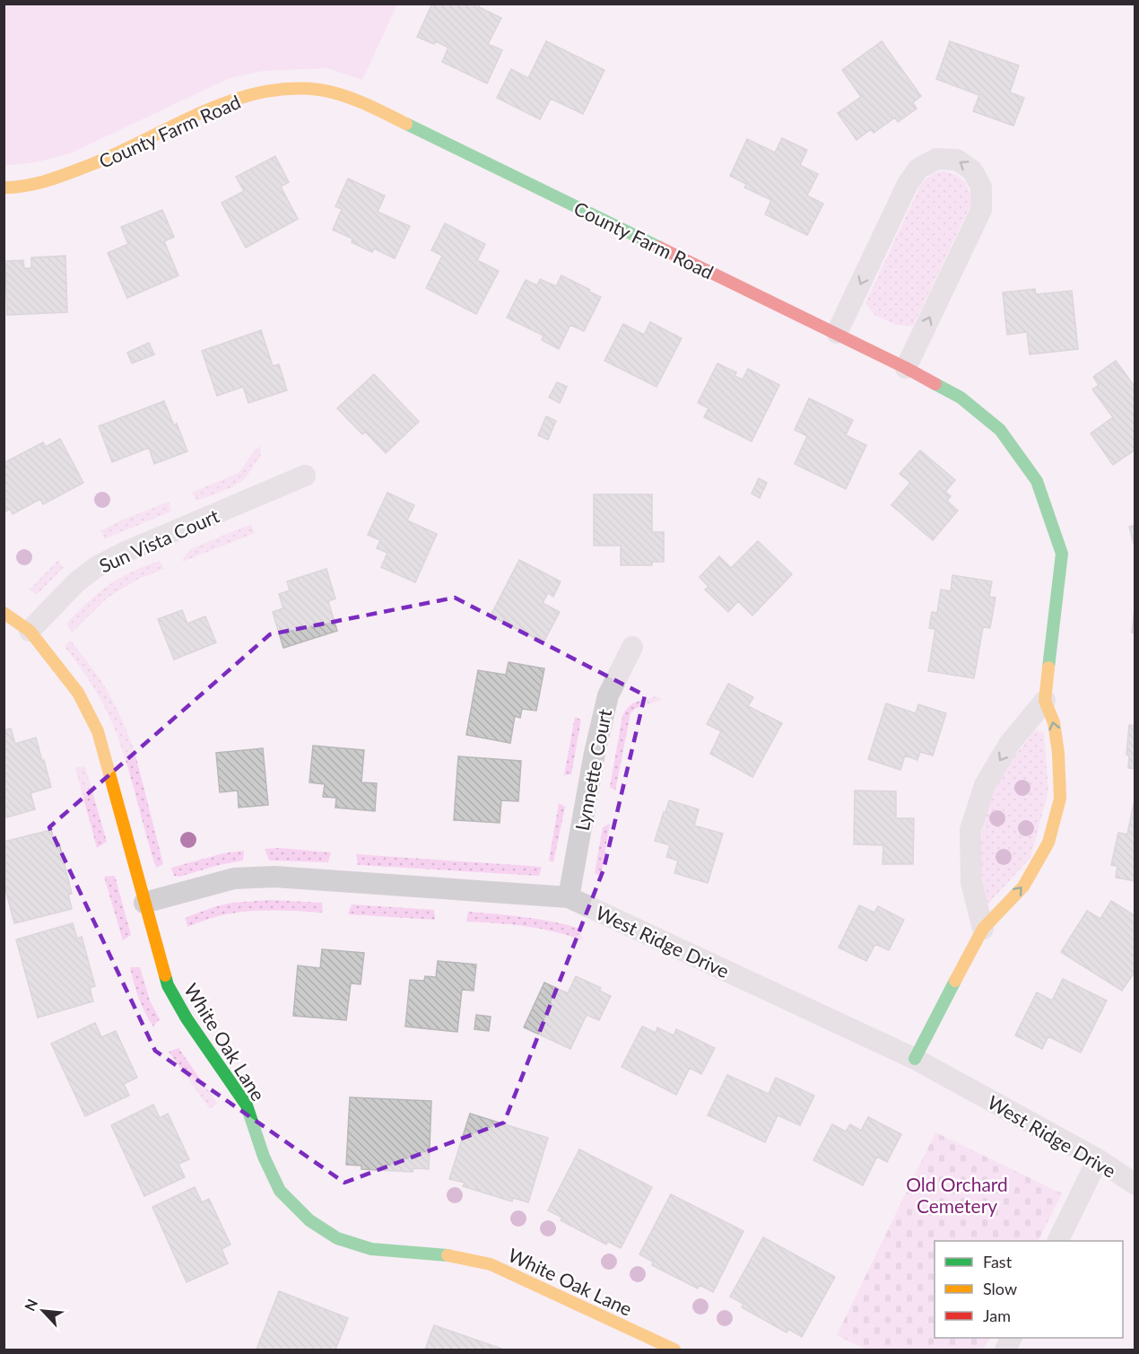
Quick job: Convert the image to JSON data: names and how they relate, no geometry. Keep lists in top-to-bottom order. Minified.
{"streets":{"street":["County Farm Road","Sun Vista Court","Lynnette Court","West Ridge Drive","White Oak Lane"]},"crossings":[["County Farm Road","West Ridge Drive"],["Sun Vista Court","White Oak Lane"],["Lynnette Court","West Ridge Drive"],["West Ridge Drive","White Oak Lane"]],"parks":["Old Orchard Cemetery"],"legend":["Fast","Slow","Jam"],"north":"top left"}
